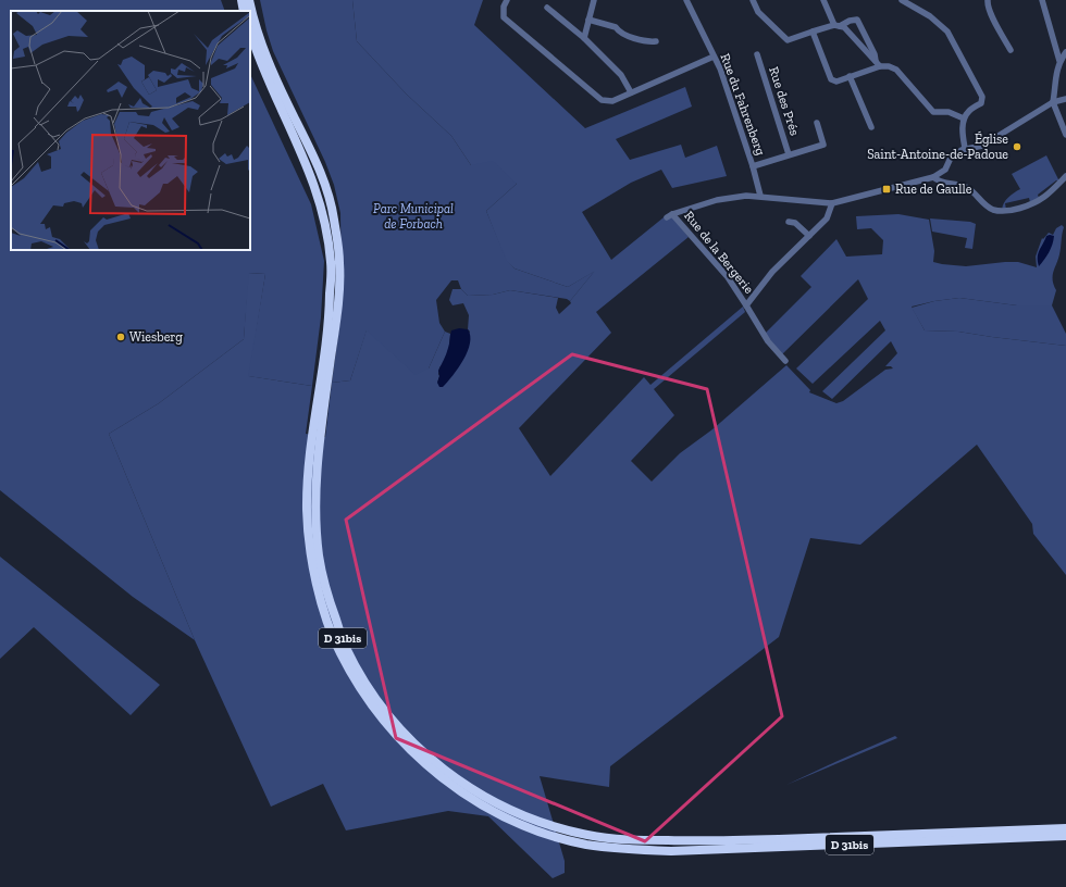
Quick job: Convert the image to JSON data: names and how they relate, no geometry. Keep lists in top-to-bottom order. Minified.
{"streets":{"highway":["D 31bis"],"street":["Rue des Prés","Rue du Fahrenberg","Rue de la Bergerie"]},"parks":["Parc Municipal de Forbach"],"places":{"other":["Église Saint-Antoine-de-Padoue","Wiesberg"],"transit":["Rue de Gaulle"]}}
